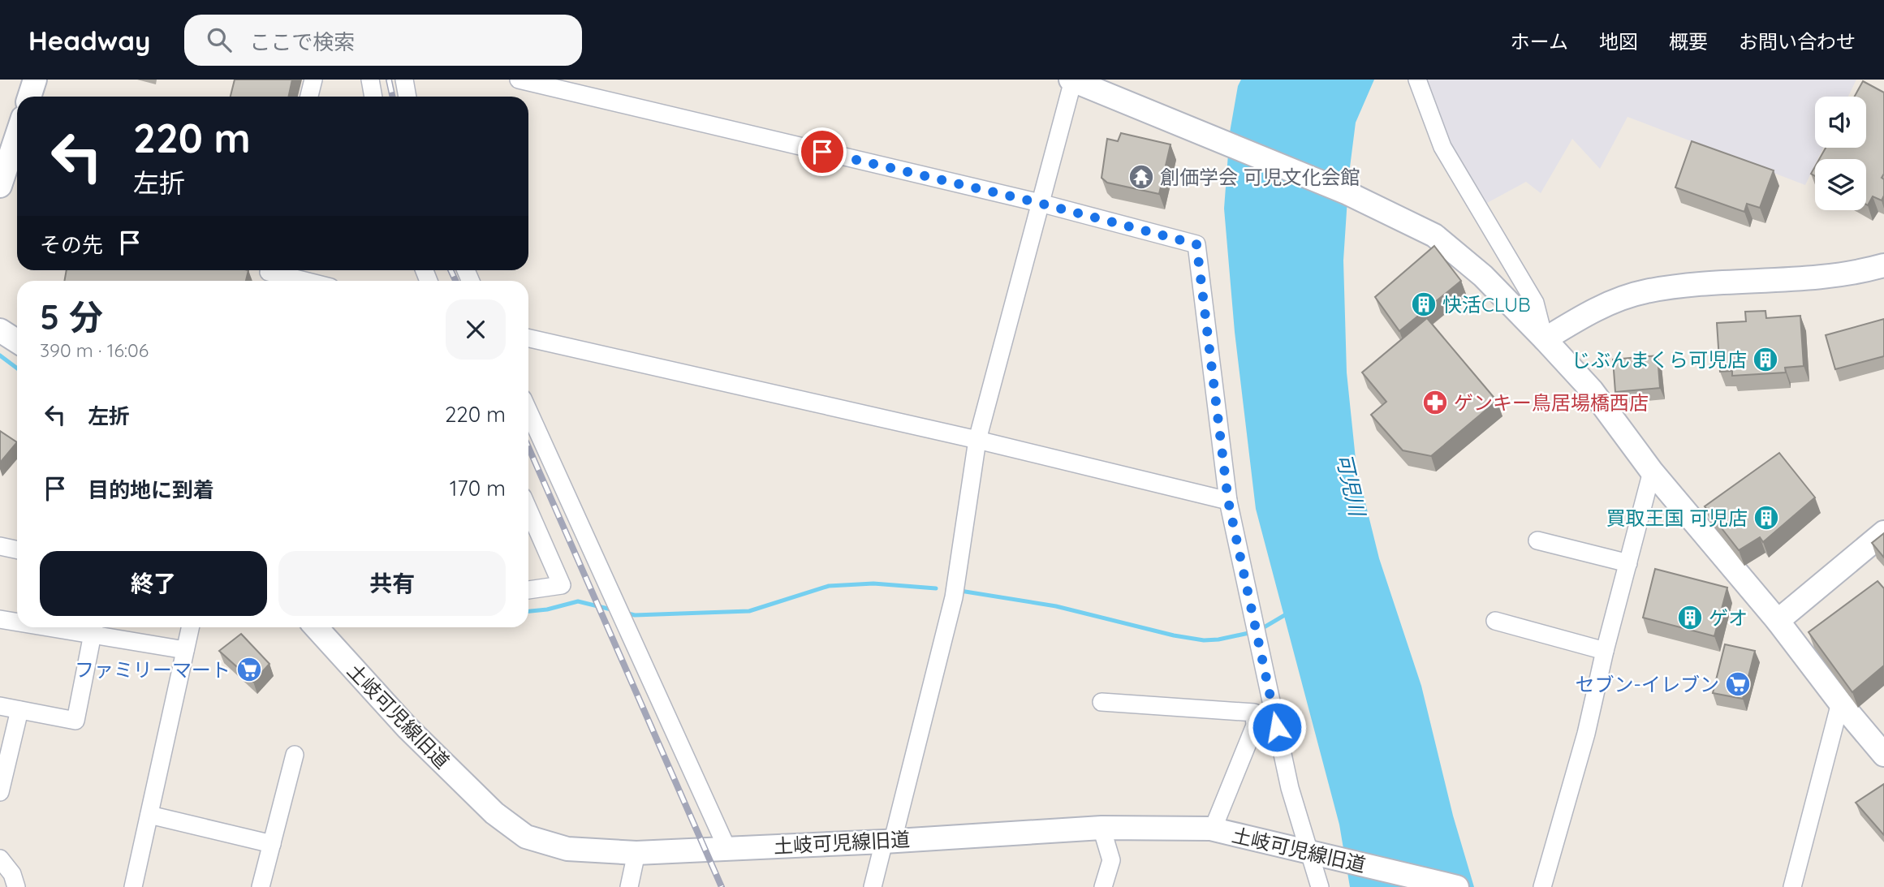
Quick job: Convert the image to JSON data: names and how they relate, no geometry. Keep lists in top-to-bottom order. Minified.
{"streets":{"street":["土岐可児線旧道"]},"water":["可児川"],"places":{"temple":["創価学会 可児文化会館"],"building":["快活CLUB","じぶんまくら可児店","買取王国 可児店","ゲオ"],"pharmacy":["ゲンキー鳥居場橋西店"],"supermarket":["ファミリーマート","セブン-イレブン"]},"page":{"header":"Headway","search":"ここで検索","nav":["ホーム","地図","概要","お問い合わせ"],"turn":["220 m","左折"],"then":"その先","heading":["5 分","390 m · 16:06"],"list":[{"name":"左折","value":"220 m"},{"name":"目的地に到着","value":"170 m"}],"buttons":["終了","共有"]}}
